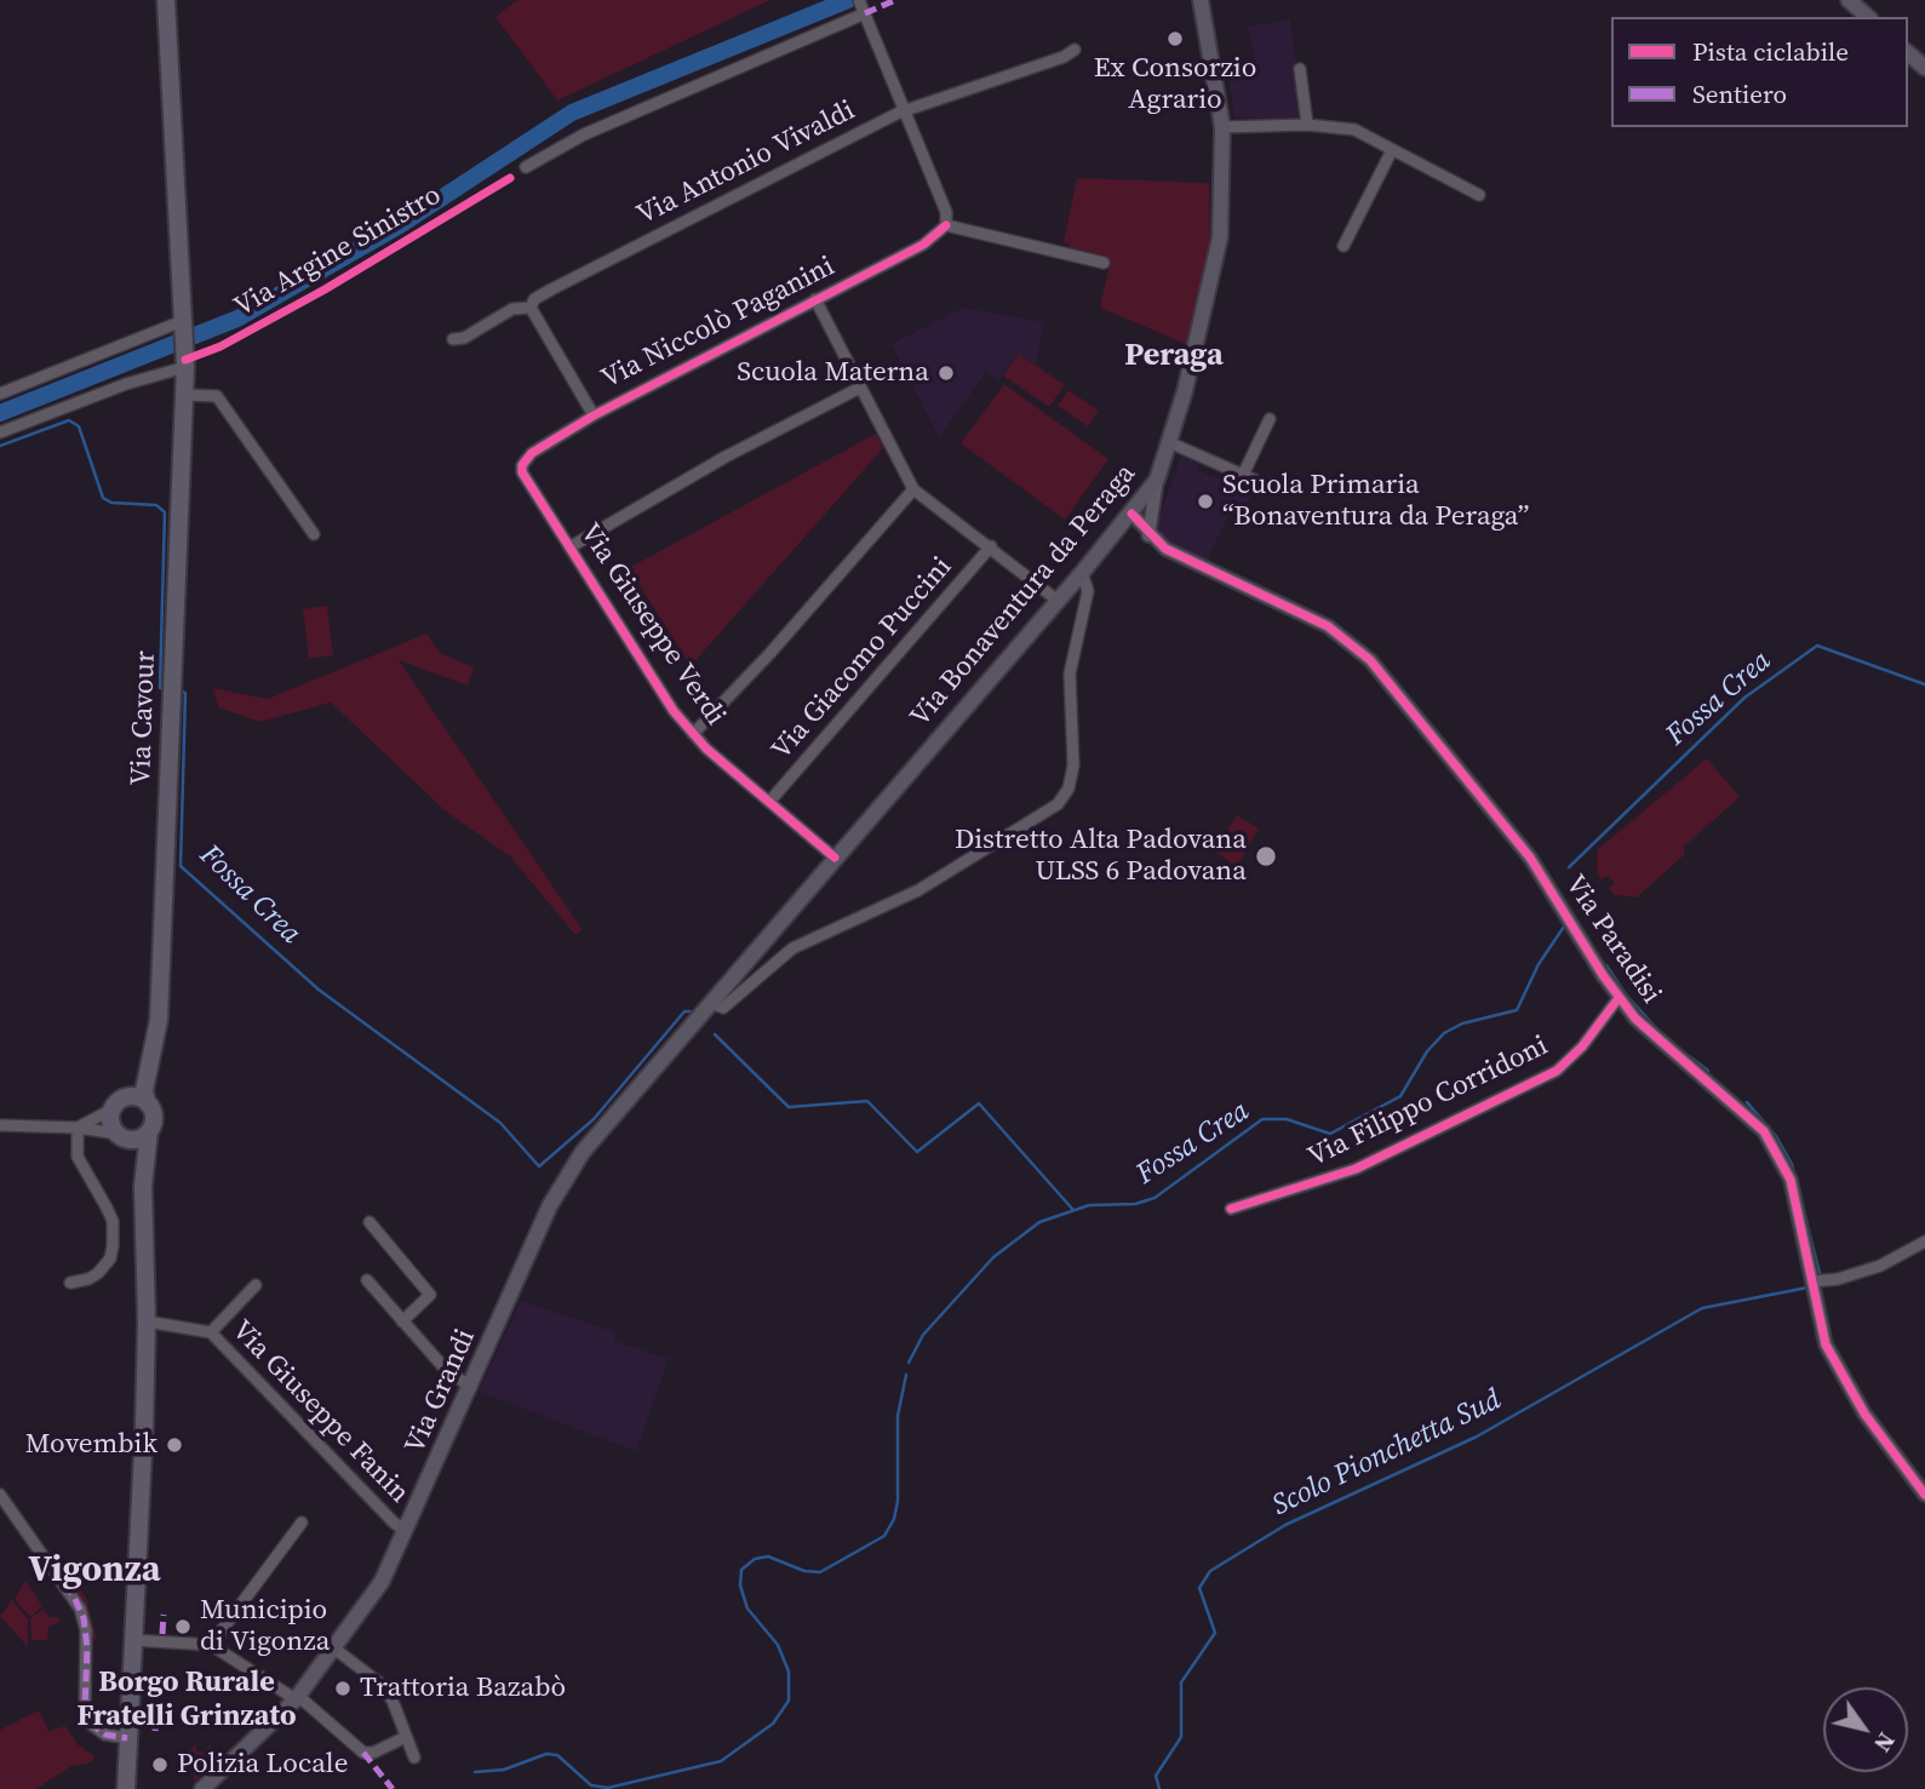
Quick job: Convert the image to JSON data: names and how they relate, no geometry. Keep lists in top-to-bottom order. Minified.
{"streets":{"main road":["Via Bonaventura da Peraga","Via Cavour","Via Grandi"],"street":["Via Antonio Vivaldi","Via Niccolò Paganini","Via Giuseppe Verdi","Via Giacomo Puccini","Via Paradisi","Via Filippo Corridoni","Via Giuseppe Fanin"],"cycle path":["Via Argine Sinistro"]},"crossings":[["Via Niccolò Paganini","Via Giuseppe Verdi"],["Via Bonaventura da Peraga","Via Giuseppe Verdi"],["Via Bonaventura da Peraga","Via Paradisi"],["Via Bonaventura da Peraga","Via Grandi"],["Via Giuseppe Verdi","Via Giacomo Puccini"],["Via Paradisi","Via Filippo Corridoni"],["Via Grandi","Via Giuseppe Fanin"]],"districts":["Peraga","Vigonza","Borgo Rurale Fratelli Grinzato"],"water":["Fossa Crea","Scolo Pionchetta Sud"],"places":["Ex Consorzio Agrario","Scuola Materna","Scuola Primaria “Bonaventura da Peraga”","Distretto Alta Padovana ULSS 6 Padovana","Movembik","Municipio di Vigonza","Trattoria Bazabò","Polizia Locale"],"legend":["Pista ciclabile","Sentiero"],"north":"bottom right"}
